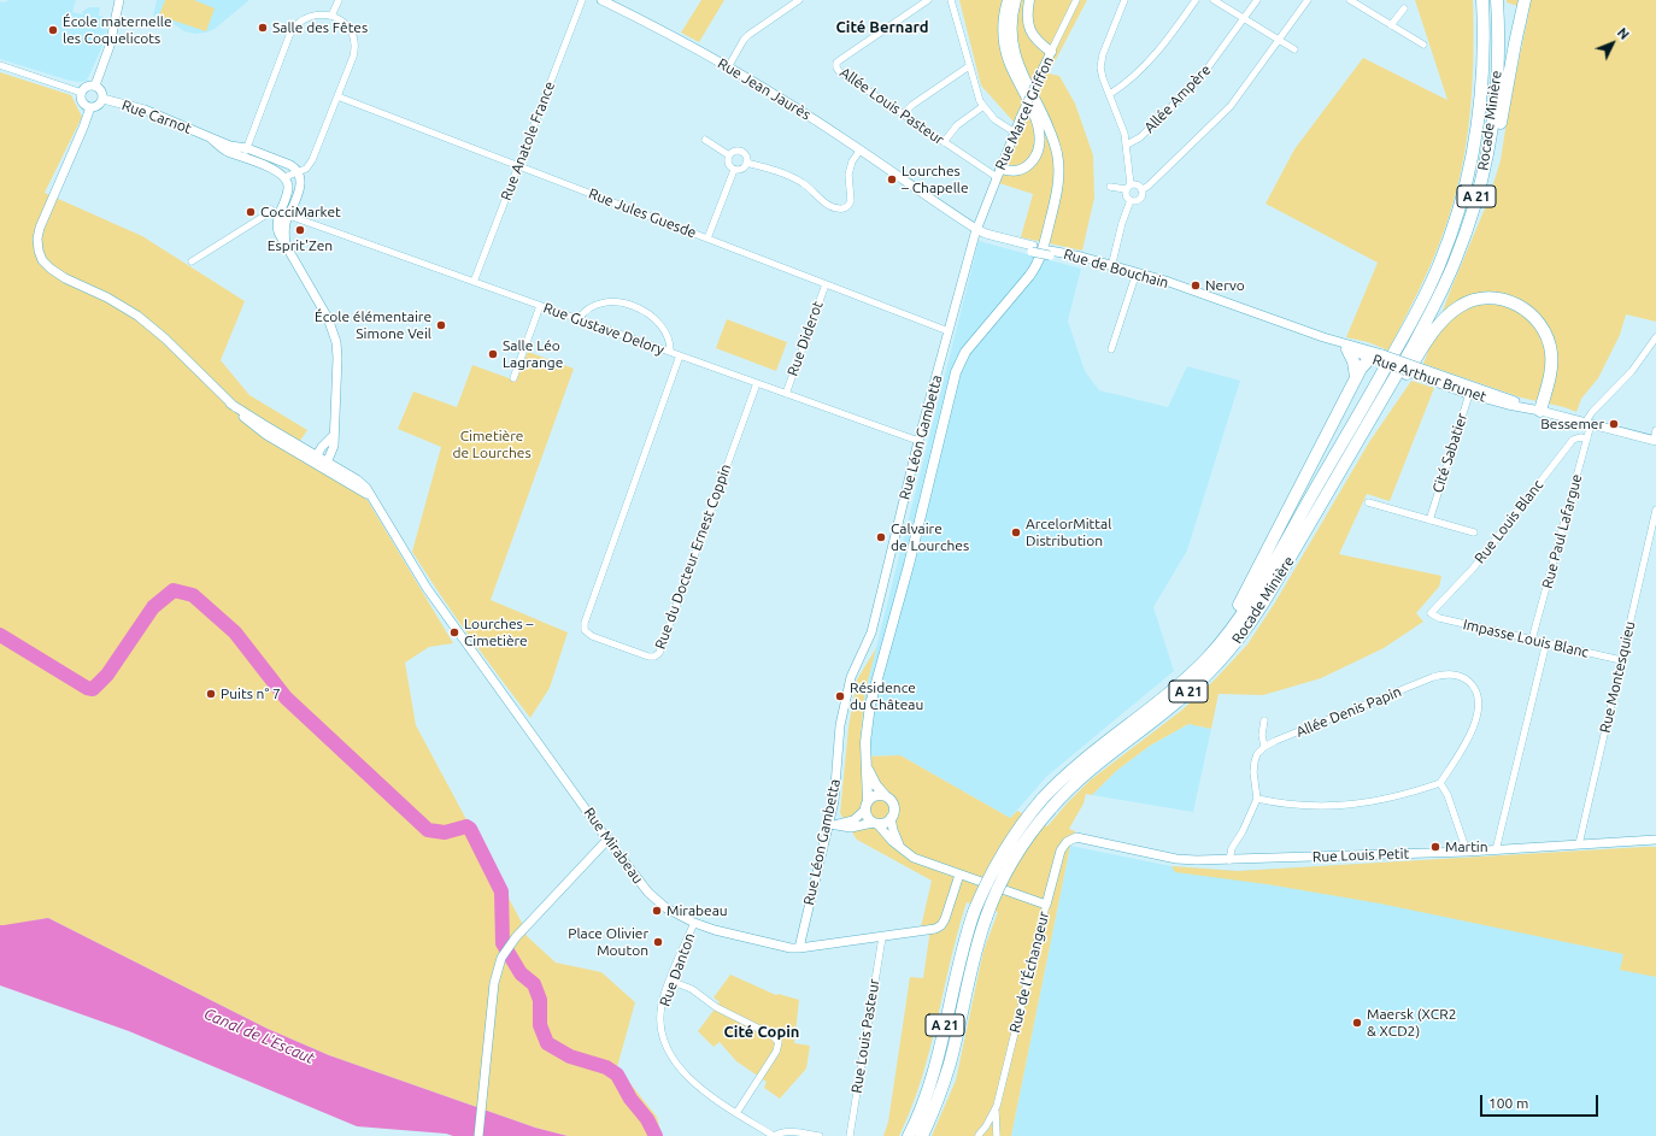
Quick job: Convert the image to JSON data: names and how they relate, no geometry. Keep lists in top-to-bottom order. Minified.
{"streets":{"highway":["Rocade Minière","A 21"],"street":["Rue Jean Jaurès","Allée Ampère","Allée Louis Pasteur","Rue Marcel Griffon","Rue Carnot","Rue Anatole France","Rue Jules Guesde","Rue de Bouchain","Rue Gustave Delory","Rue Diderot","Rue Arthur Brunet","Rue Léon Gambetta","Cité Sabatier","Rue Louis Blanc","Rue Paul Lafargue","Rue du Docteur Ernest Coppin","Impasse Louis Blanc","Rue Montesquieu","Allée Denis Papin","Rue Mirabeau","Rue Louis Petit","Rue Danton","Rue de l'Échangeur","Rue Louis Pasteur"]},"crossings":[["Rue Jean Jaurès","Rue Marcel Griffon"],["Rue Jean Jaurès","Rue de Bouchain"],["Rue Jean Jaurès","Rue Léon Gambetta"],["Allée Louis Pasteur","Rue Marcel Griffon"],["Rue Marcel Griffon","Rue de Bouchain"],["Rue Marcel Griffon","Rue Léon Gambetta"],["Rue Carnot","Rue Mirabeau"],["Rue Anatole France","Rue Jules Guesde"],["Rue Anatole France","Rue Gustave Delory"],["Rue Jules Guesde","Rue Diderot"],["Rue Jules Guesde","Rue Léon Gambetta"],["Rue de Bouchain","Rue Arthur Brunet"],["Rue de Bouchain","Rue Léon Gambetta"],["Rue Gustave Delory","Rue Diderot"],["Rue Gustave Delory","Rue Léon Gambetta"],["Rue Gustave Delory","Rue du Docteur Ernest Coppin"],["Rue Arthur Brunet","Cité Sabatier"],["Rue Arthur Brunet","Rue Paul Lafargue"],["Rue Léon Gambetta","Rue Mirabeau"],["Rue Louis Blanc","Rue Paul Lafargue"],["Rue Louis Blanc","Impasse Louis Blanc"],["Rue Paul Lafargue","Impasse Louis Blanc"],["Impasse Louis Blanc","Rue Montesquieu"],["Rue Montesquieu","Rue Louis Petit"],["Rue Mirabeau","Rue Danton"],["Rue Mirabeau","Rue Louis Pasteur"],["Rue Louis Petit","Rue de l'Échangeur"]],"districts":["Cité Bernard","Cité Copin"],"water":["Canal de L'Escaut"],"parks":["Cimetière de Lourches"],"places":["Salle des Fêtes","École maternelle les Coquelicots","Lourches – Chapelle","CocciMarket","Esprit'Zen","Nervo","École élémentaire Simone Veil","Salle Léo Lagrange","Bessemer","ArcelorMittal Distribution","Calvaire de Lourches","Lourches – Cimetière","Puits n° 7","Résidence du Château","Martin","Mirabeau","Place Olivier Mouton","Maersk (XCR2 & XCD2)"],"scale_bar":"100 m","north":"top right"}
